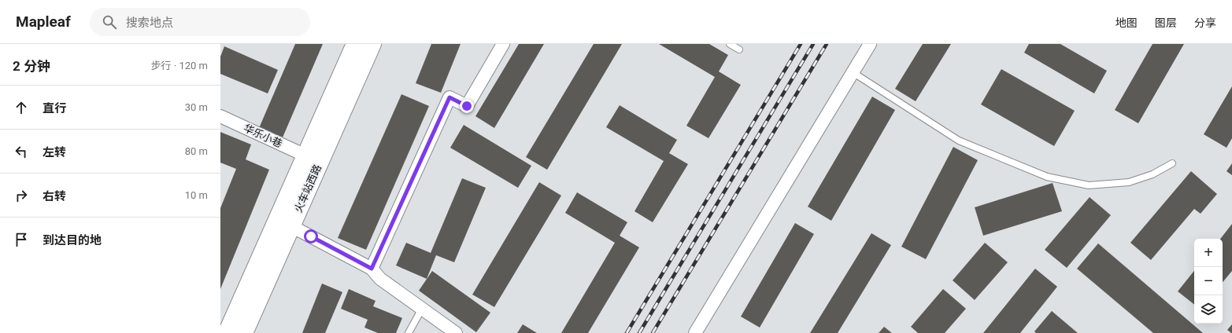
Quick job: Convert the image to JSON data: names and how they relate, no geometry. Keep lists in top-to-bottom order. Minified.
{"streets":{"main road":["火车站西路"],"street":["华乐小巷"]},"crossings":[["华乐小巷","火车站西路"]],"page":{"header":"Mapleaf","search":"搜索地点","nav":["地图","图层","分享"],"heading":["2 分钟","步行 · 120 m"],"list":[["直行","30 m"],["左转","80 m"],["右转","10 m"],"到达目的地"],"map_buttons":["+","−"]}}
